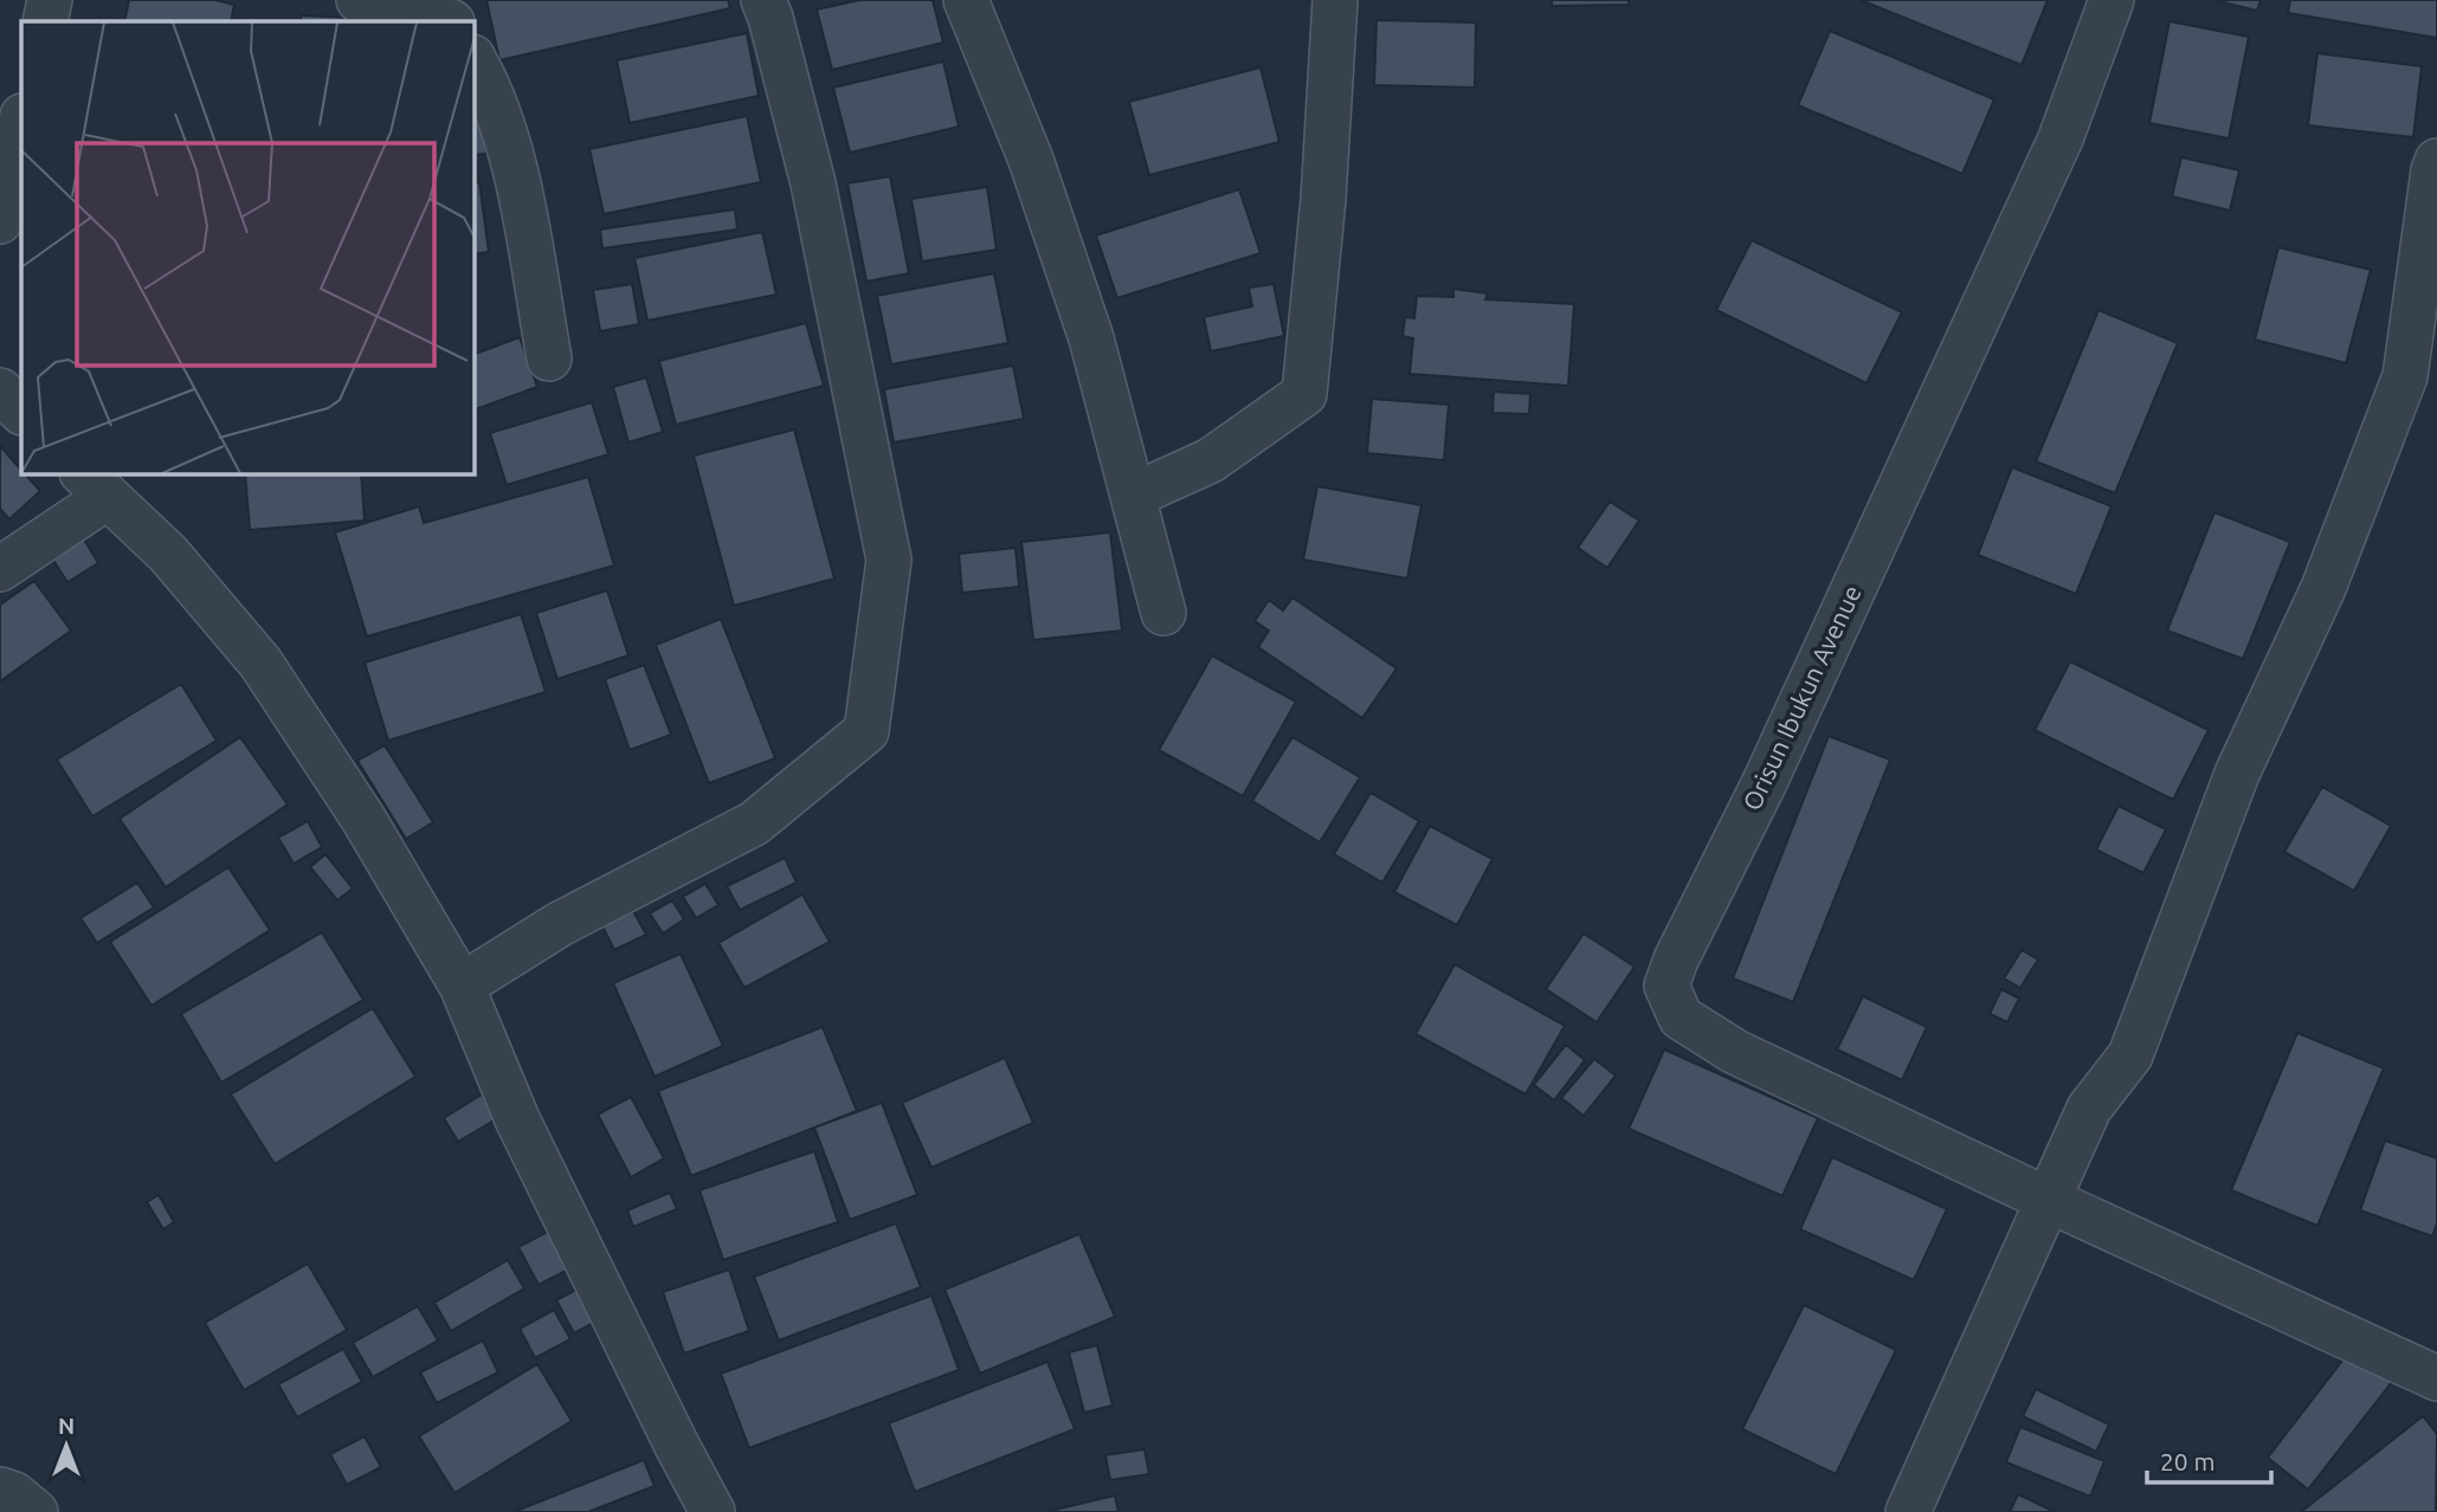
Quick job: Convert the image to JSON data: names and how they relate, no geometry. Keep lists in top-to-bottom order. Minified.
{"streets":{"street":["Orisun Ibukun Avenue"]},"scale_bar":"20 m","north":"top"}
